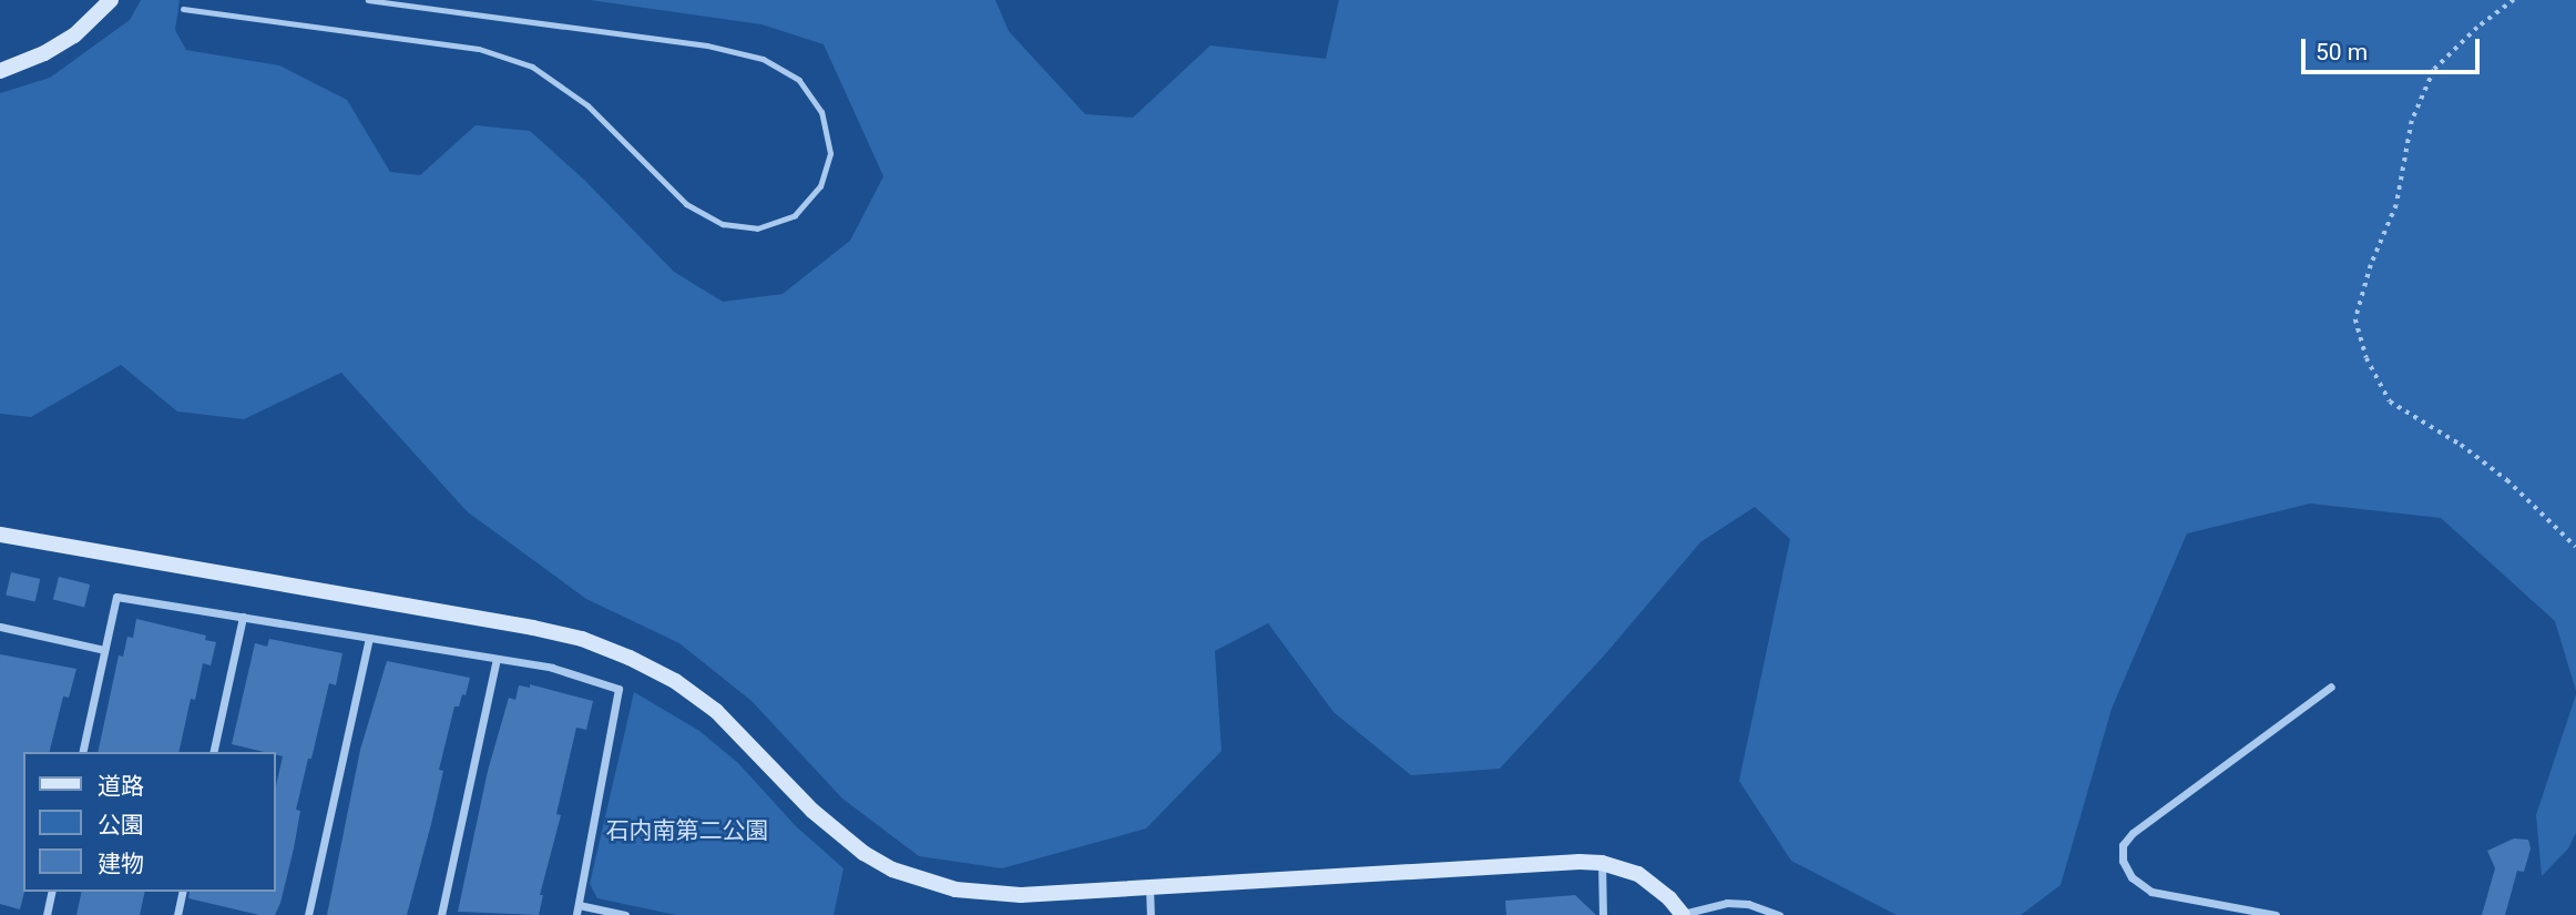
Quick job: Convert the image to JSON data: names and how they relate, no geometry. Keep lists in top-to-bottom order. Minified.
{"parks":["石内南第二公園"],"legend":["道路","公園","建物"],"scale_bar":"50 m"}
